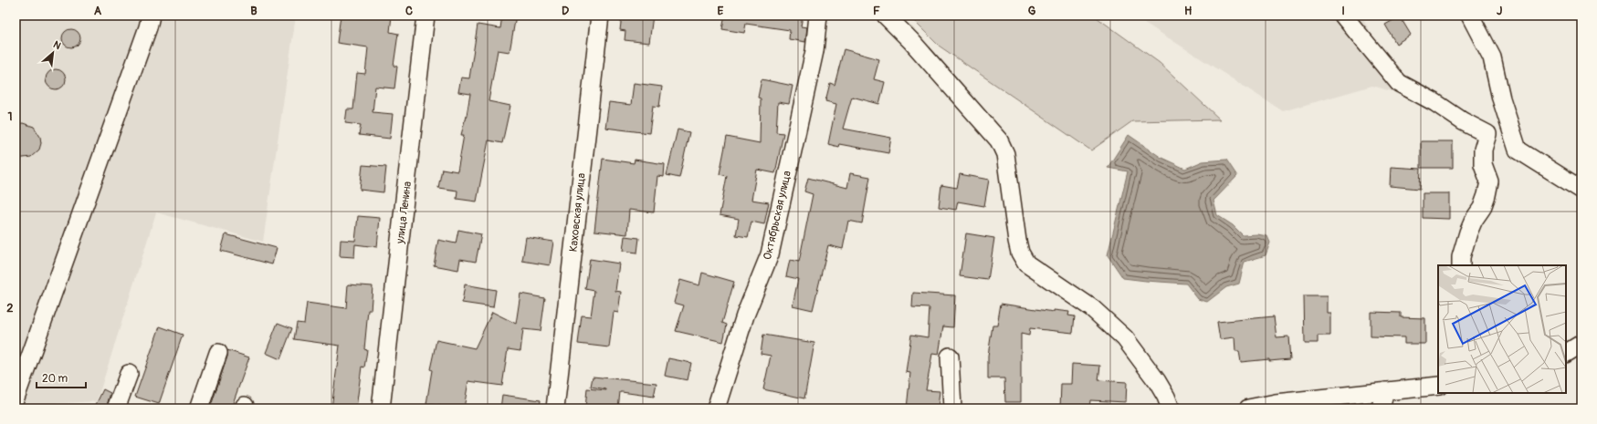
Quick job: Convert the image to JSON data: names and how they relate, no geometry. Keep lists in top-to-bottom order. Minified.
{"streets":{"street":["улица Ленина","Каховская улица","Октябрьская улица"]},"scale_bar":"20 m","north":"top right","grid":{"columns":["A","B","C","D","E","F","G","H","I","J"],"rows":["1","2"]}}
